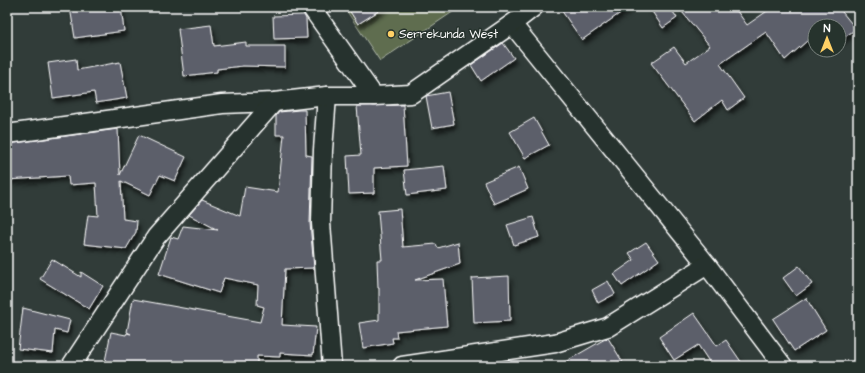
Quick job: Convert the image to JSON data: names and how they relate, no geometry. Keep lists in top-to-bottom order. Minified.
{"places":["Serrekunda West"],"north":"top"}
